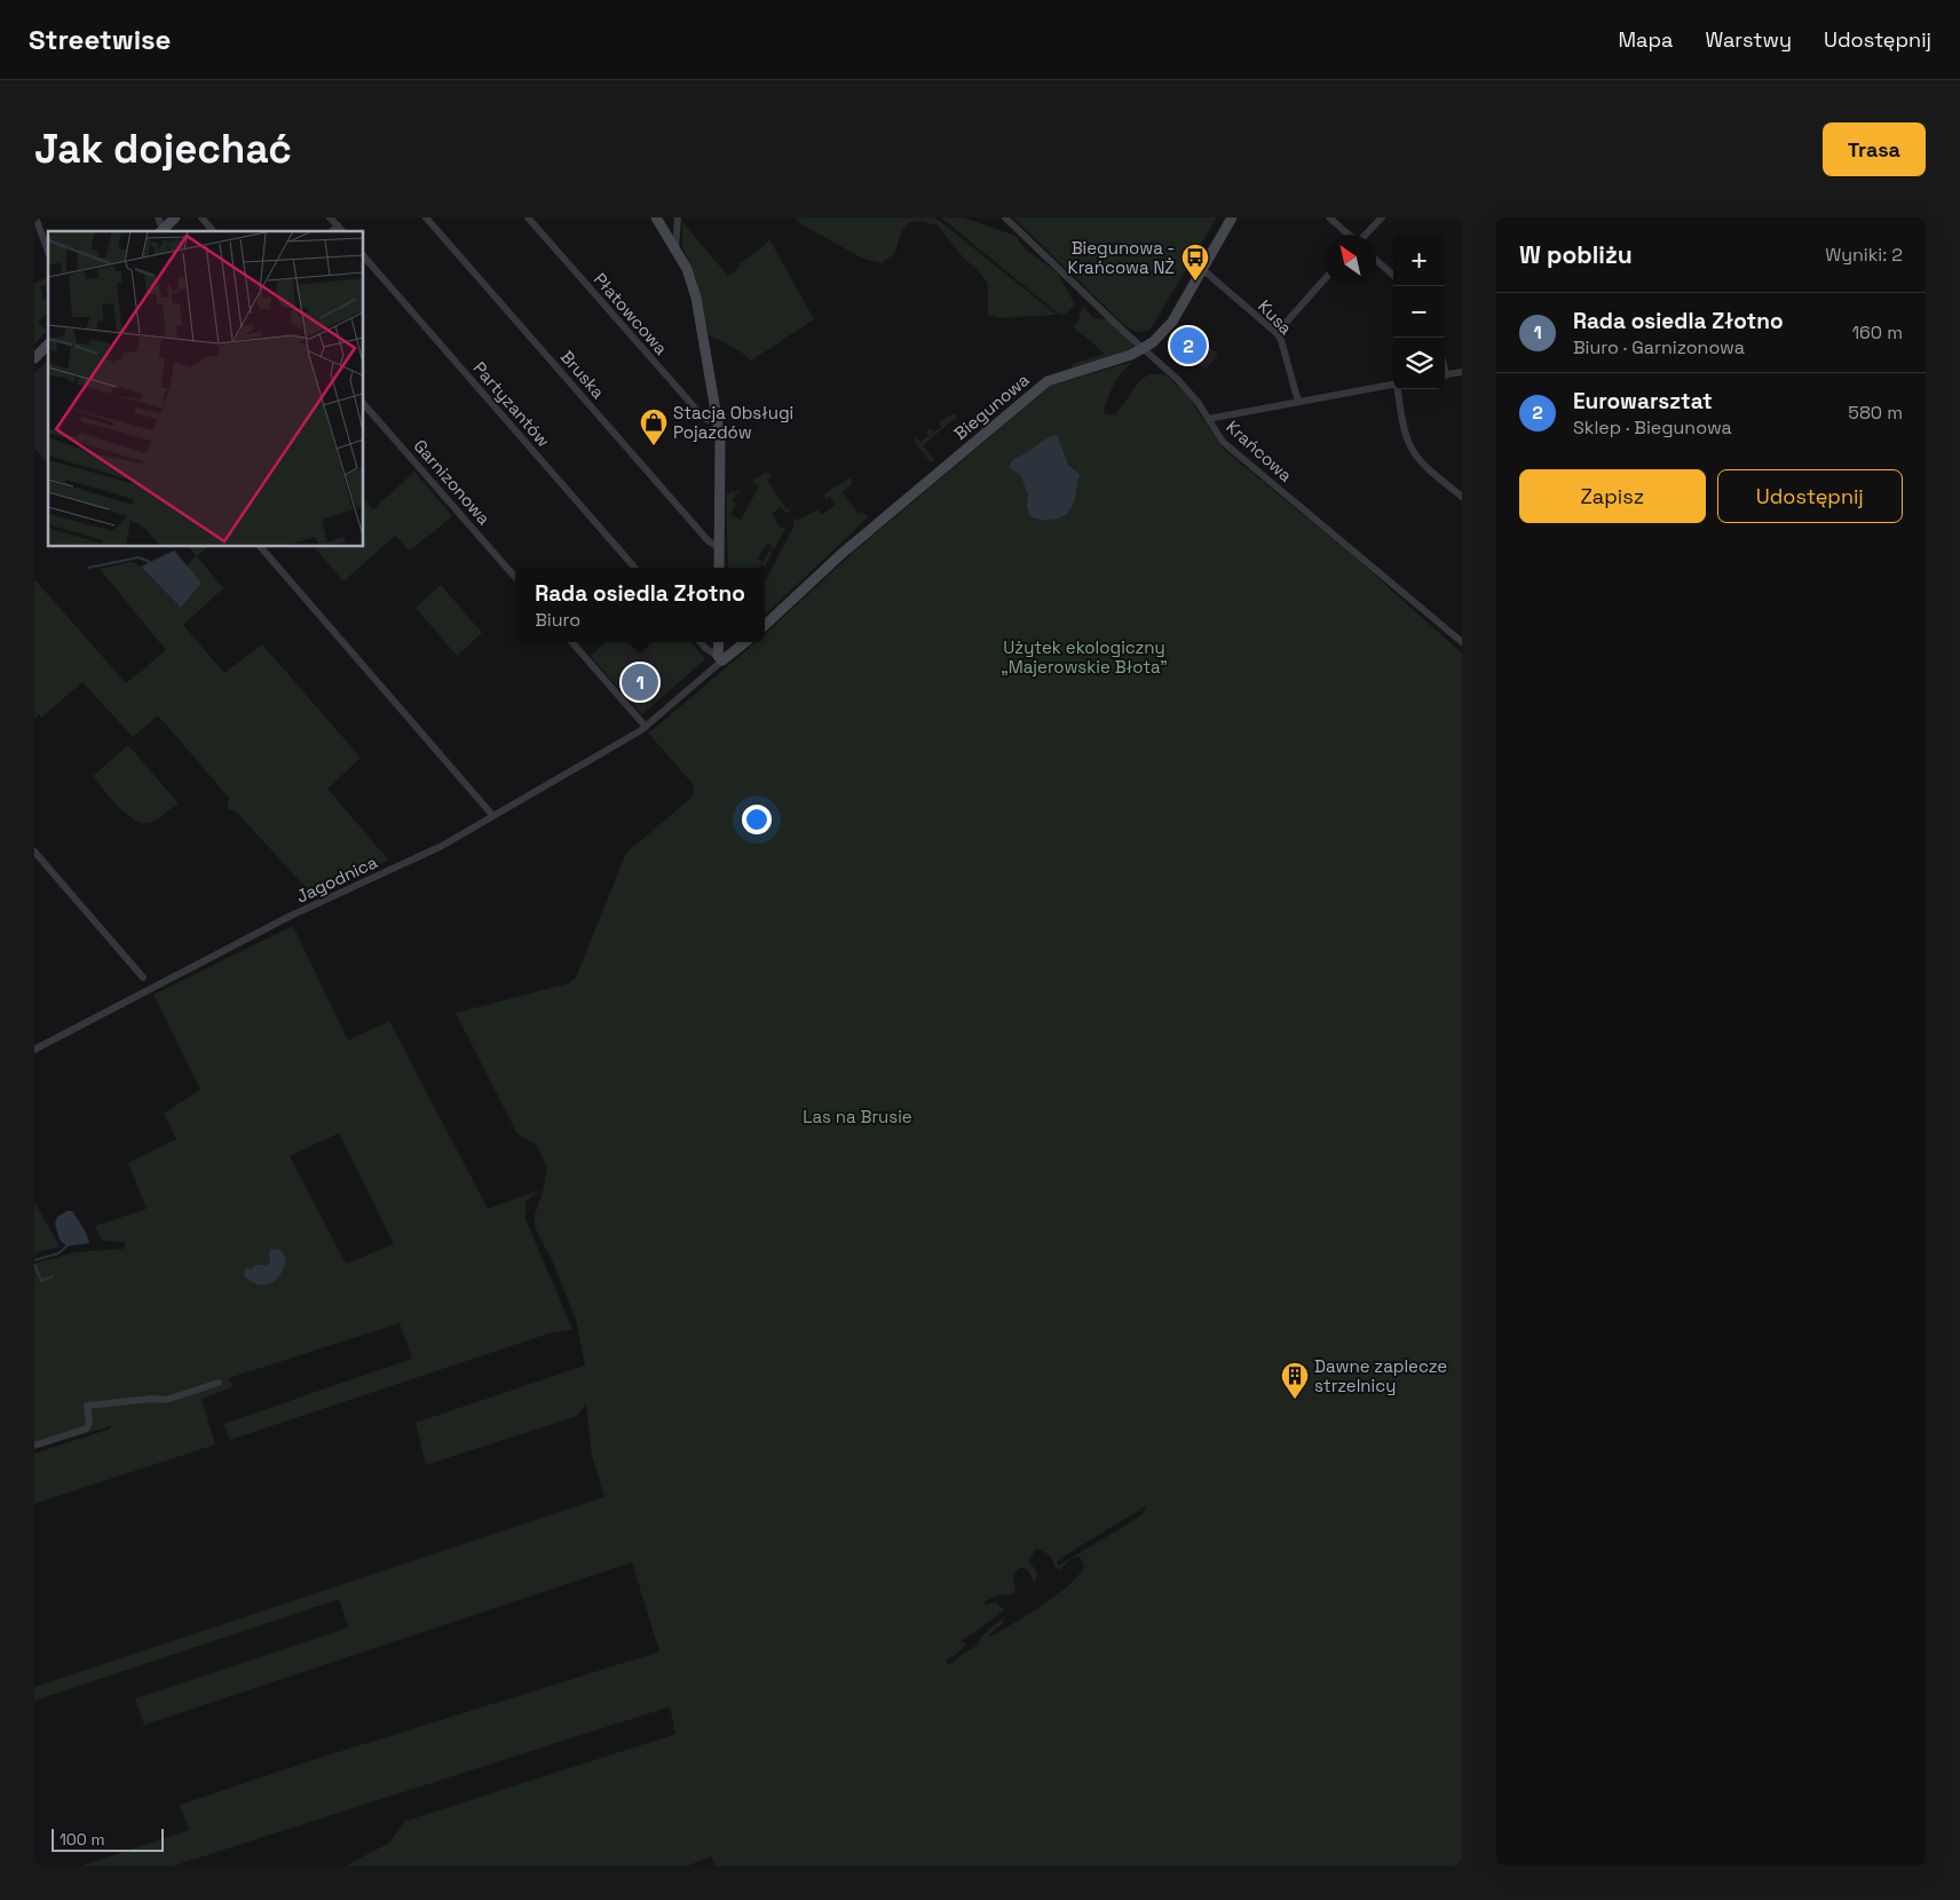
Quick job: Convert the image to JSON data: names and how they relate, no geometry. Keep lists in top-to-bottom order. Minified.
{"streets":{"street":["Płatowcowa","Kusa","Bruska","Partyzantów","Biegunowa","Krańcowa","Garnizonowa","Jagodnica"]},"crossings":[["Kusa","Biegunowa"],["Biegunowa","Krańcowa"]],"parks":["Użytek ekologiczny „Majerowskie Błota”","Las na Brusie"],"places":{"bus stop":["Biegunowa - Krańcowa NŻ"],"shop":["Stacja Obsługi Pojazdów"],"building":["Dawne zaplecze strzelnicy"]},"scale_bar":"100 m","north":"top left","page":{"header":"Streetwise","nav":["Mapa","Warstwy","Udostępnij"],"buttons":["Trasa",["Zapisz","Udostępnij"]],"title":"Jak dojechać","heading":["W pobliżu","Wyniki: 2"],"map_buttons":["+","−"],"list":[{"mark":"1","name":"Rada osiedla Złotno","note":"Biuro · Garnizonowa","value":"160 m"},{"mark":"2","name":"Eurowarsztat","note":"Sklep · Biegunowa","value":"580 m"}],"pins":["2","1"],"popup":["Rada osiedla Złotno","Biuro"],"scale":"100 m"}}
